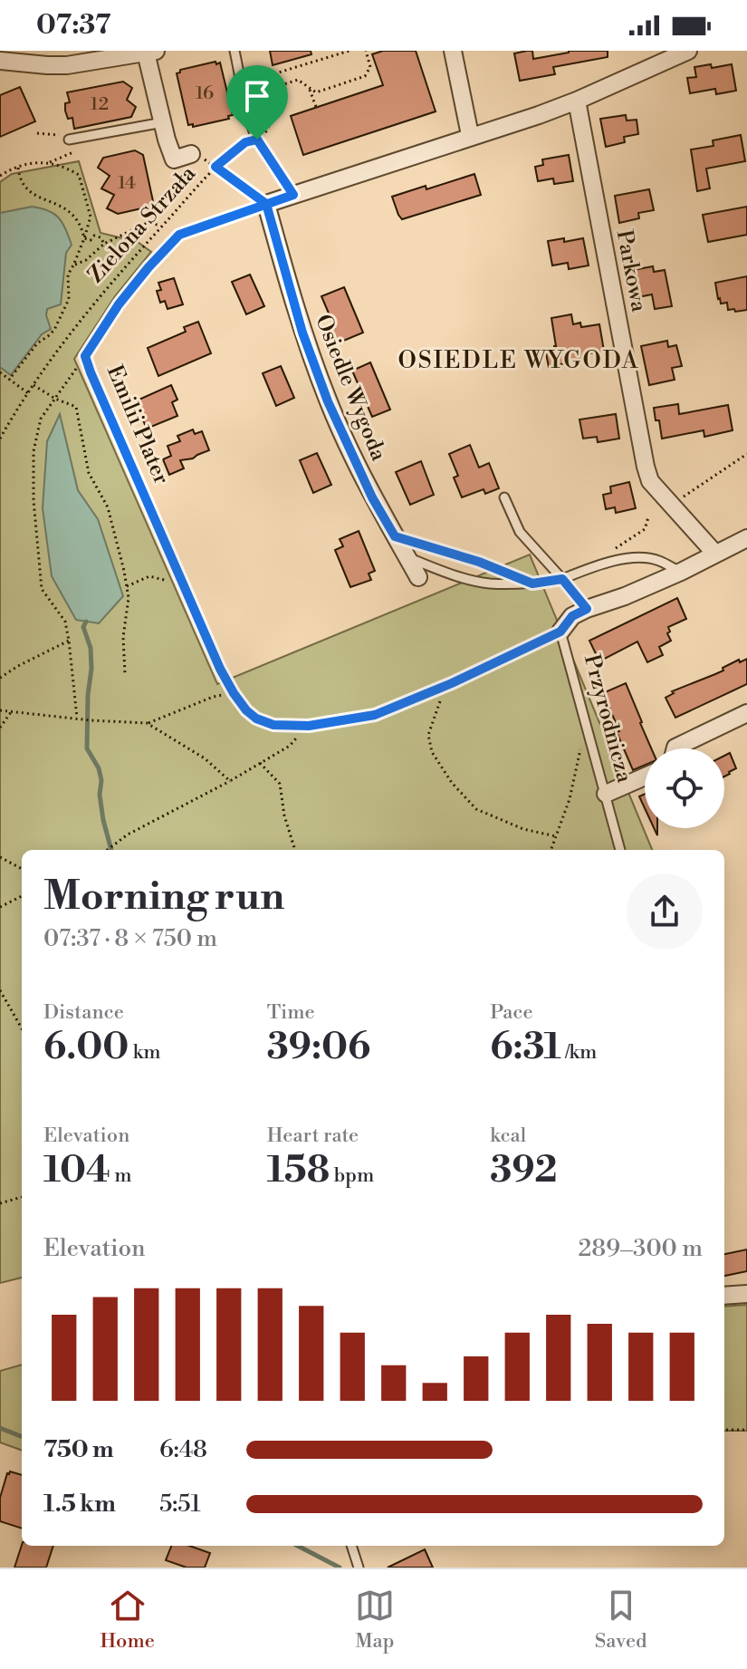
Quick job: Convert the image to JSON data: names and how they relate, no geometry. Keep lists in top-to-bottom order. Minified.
{"streets":{"street":["Parkowa","Osiedle Wygoda","Emilii Plater","Przyrodnicza"],"path":["Zielona Strzała"]},"crossings":[["Parkowa","Emilii Plater"],["Parkowa","Przyrodnicza"],["Osiedle Wygoda","Emilii Plater"],["Emilii Plater","Przyrodnicza"]],"districts":["OSIEDLE WYGODA"],"house_numbers":["16","12","14"],"page":{"status":"07:37","heading":["Morning run","07:37 · 8 × 750 m"],"stats":[["Distance","6.00 km"],["Time","39:06"],["Pace","6:31 /km"],["Elevation","104 m"],["Heart rate","158 bpm"],["kcal","392"]],"chart":["Elevation","289–300 m"],"list":[{"name":"750 m","note":"6:48"},{"name":"1.5 km","note":"5:51"}],"tabs":["Home","Map","Saved"]}}
